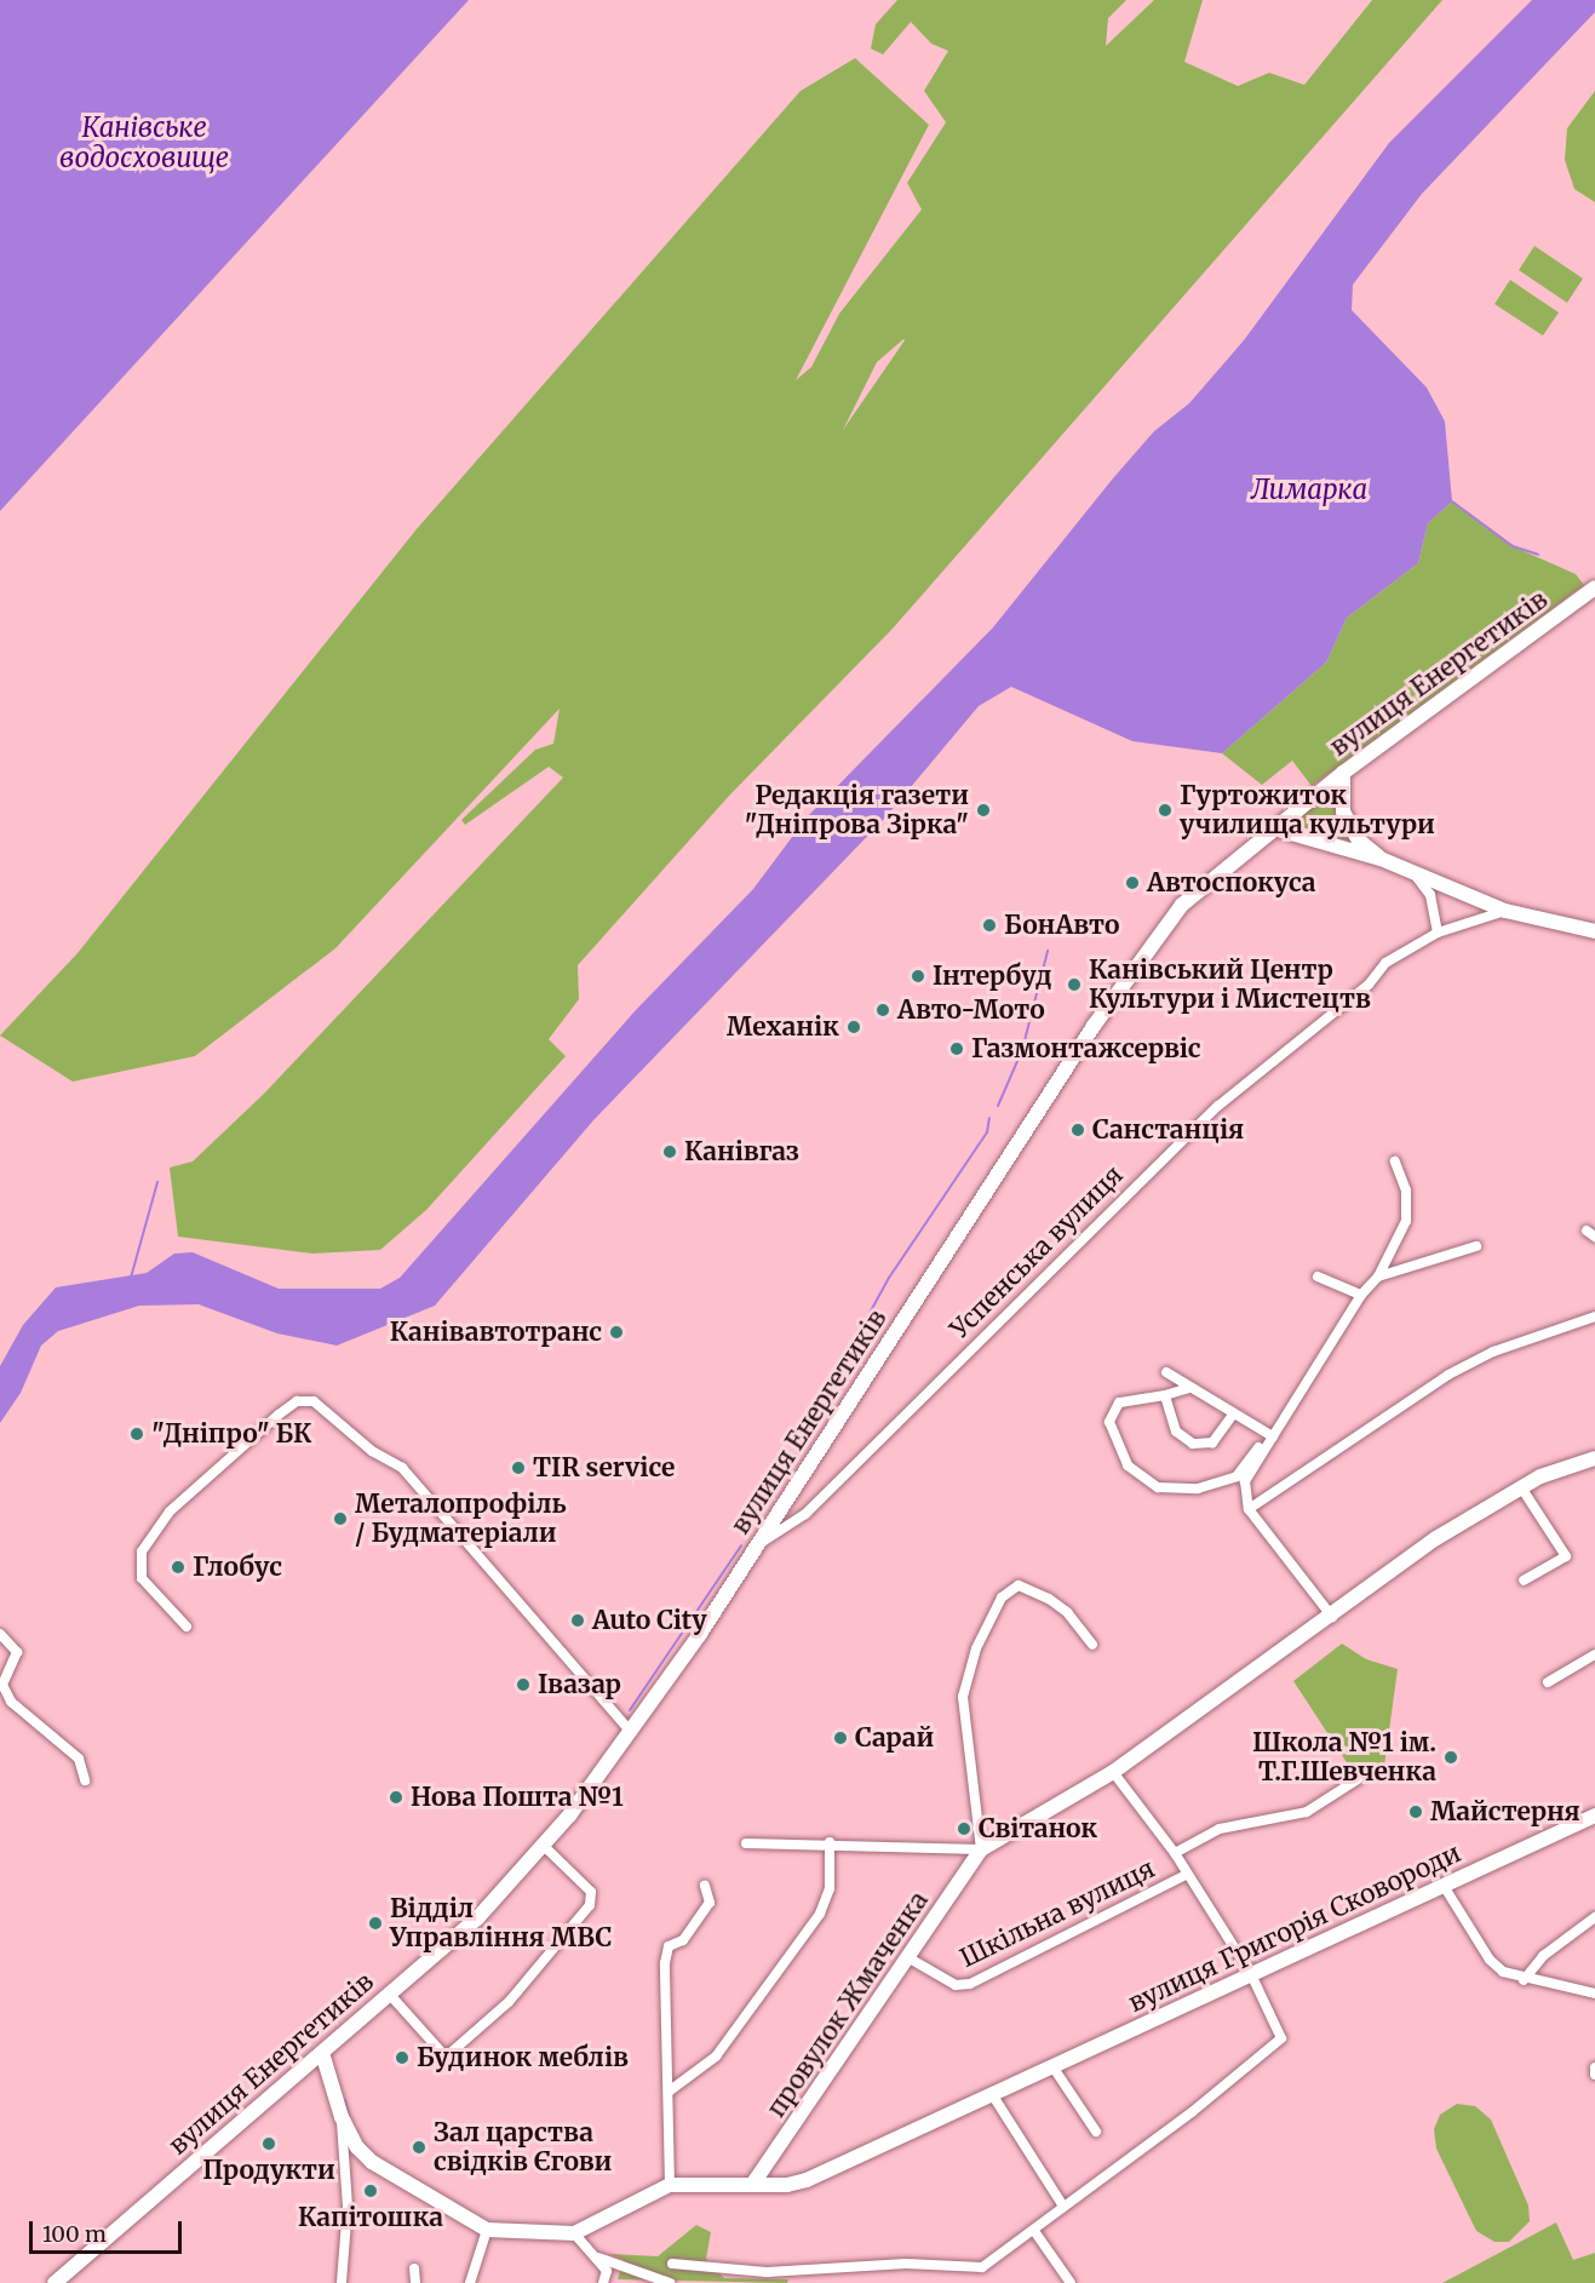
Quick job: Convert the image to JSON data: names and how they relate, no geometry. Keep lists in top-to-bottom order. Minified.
{"streets":{"street":["вулиця Енергетиків","Успенська вулиця","Шкільна вулиця","вулиця Григорія Сковороди","провулок Жмаченка"]},"crossings":[["вулиця Енергетиків","Успенська вулиця"],["Шкільна вулиця","провулок Жмаченка"],["вулиця Григорія Сковороди","провулок Жмаченка"]],"water":["Канівське водосховище","Лимарка"],"places":["Редакція газети \"Дніпрова Зірка\"","Гуртожиток училища культури","Автоспокуса","БонАвто","Інтербуд","Канівський Центр Культури і Мистецтв","Авто-Мото","Механік","Газмонтажсервіс","Санстанція","Канівгаз","Канівавтотранс","\"Дніпро\" БК","TIR service","Металопрофіль / Будматеріали","Глобус","Auto City","Івазар","Сарай","Школа №1 ім. Т.Г.Шевченка","Нова Пошта №1","Майстерня","Світанок","Відділ Управління МВС","Будинок меблів","Продукти","Зал царства свідків Єгови","Капітошка"],"scale_bar":"100 m"}
